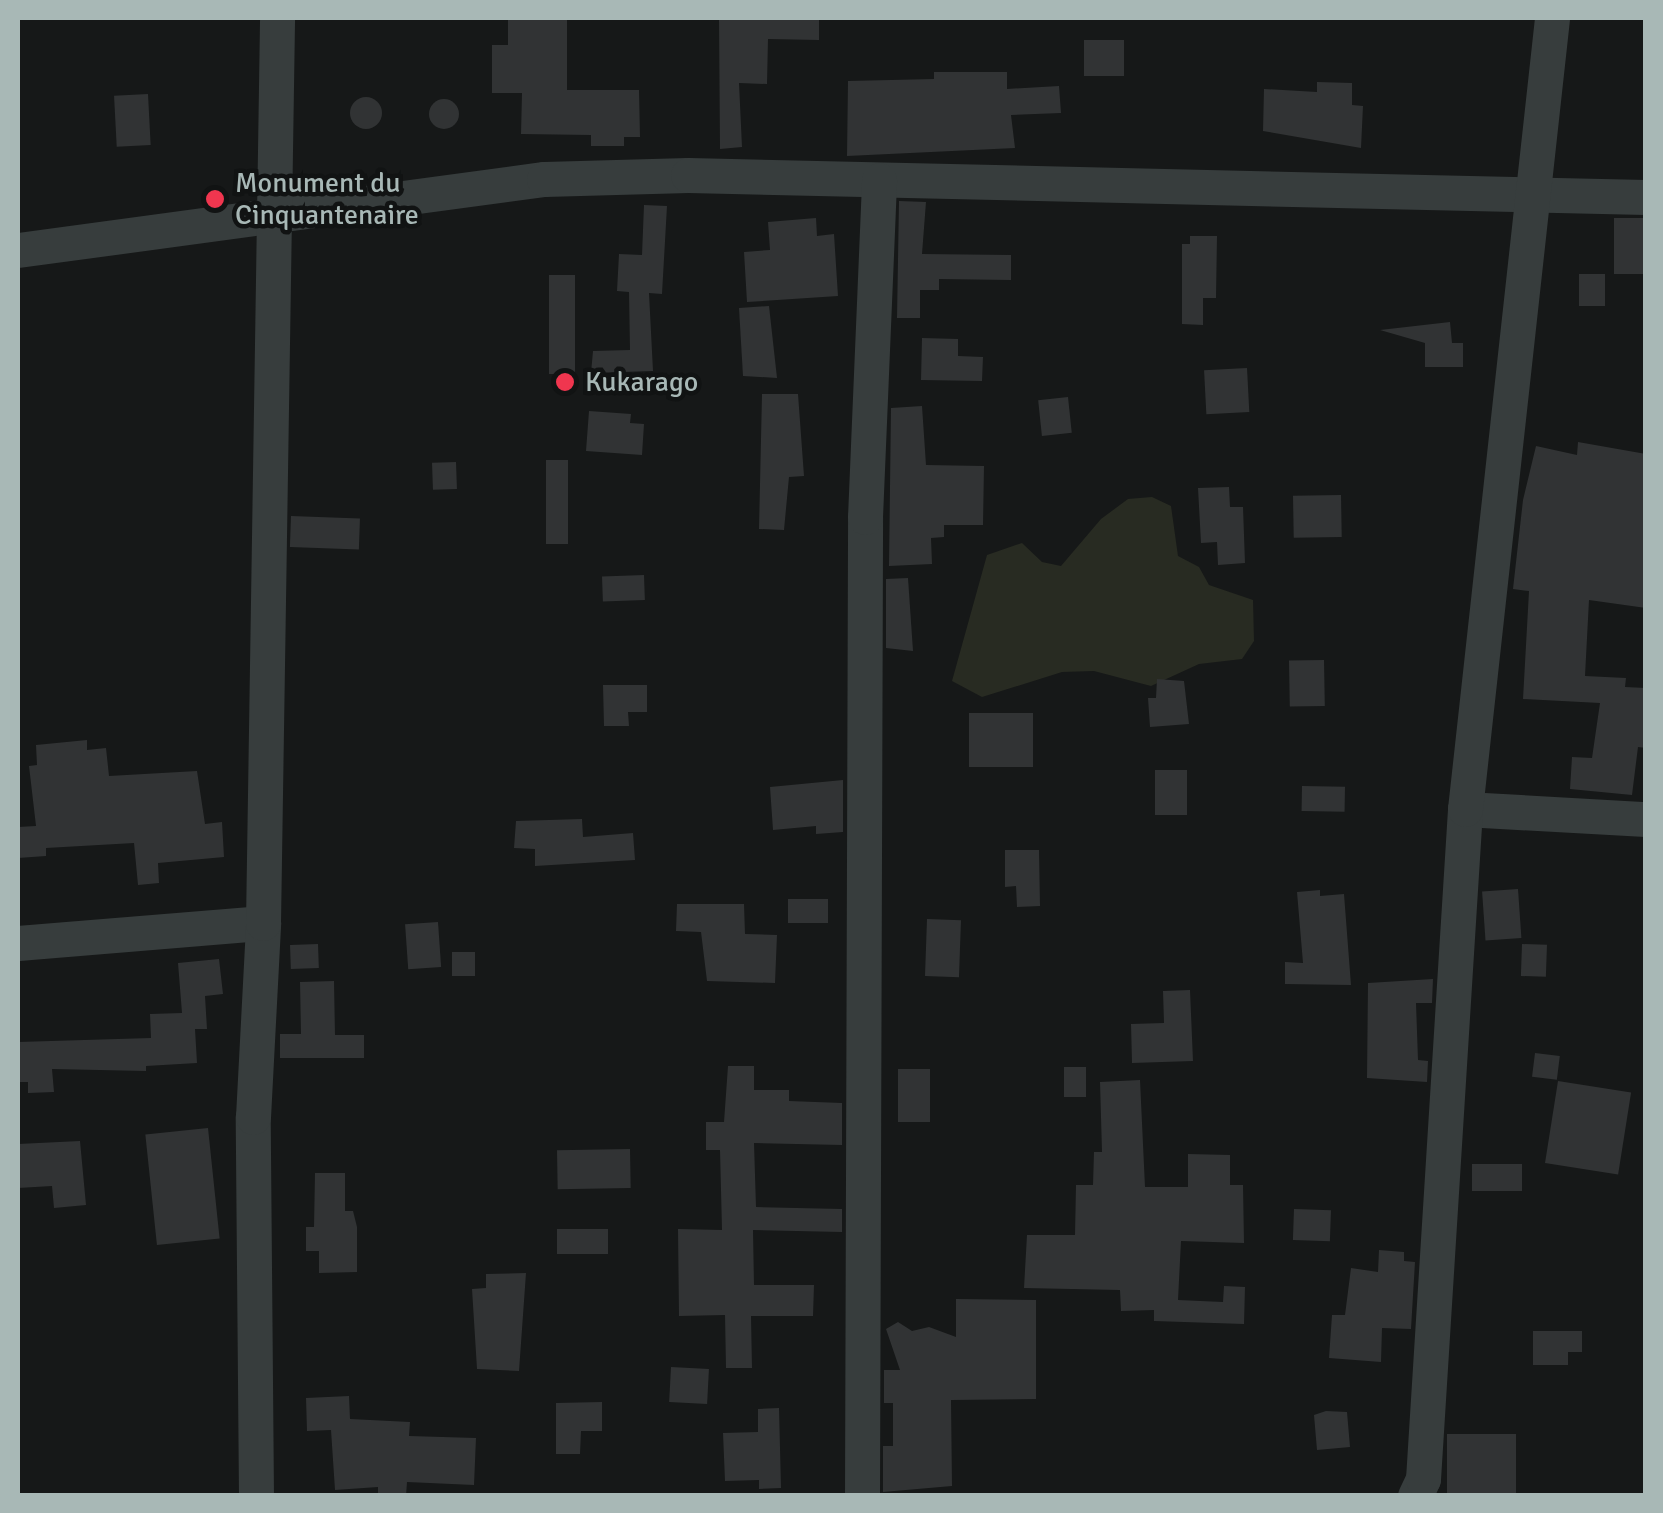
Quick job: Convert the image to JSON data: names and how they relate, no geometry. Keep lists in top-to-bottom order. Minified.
{"places":["Monument du Cinquantenaire","Kukarago"]}
